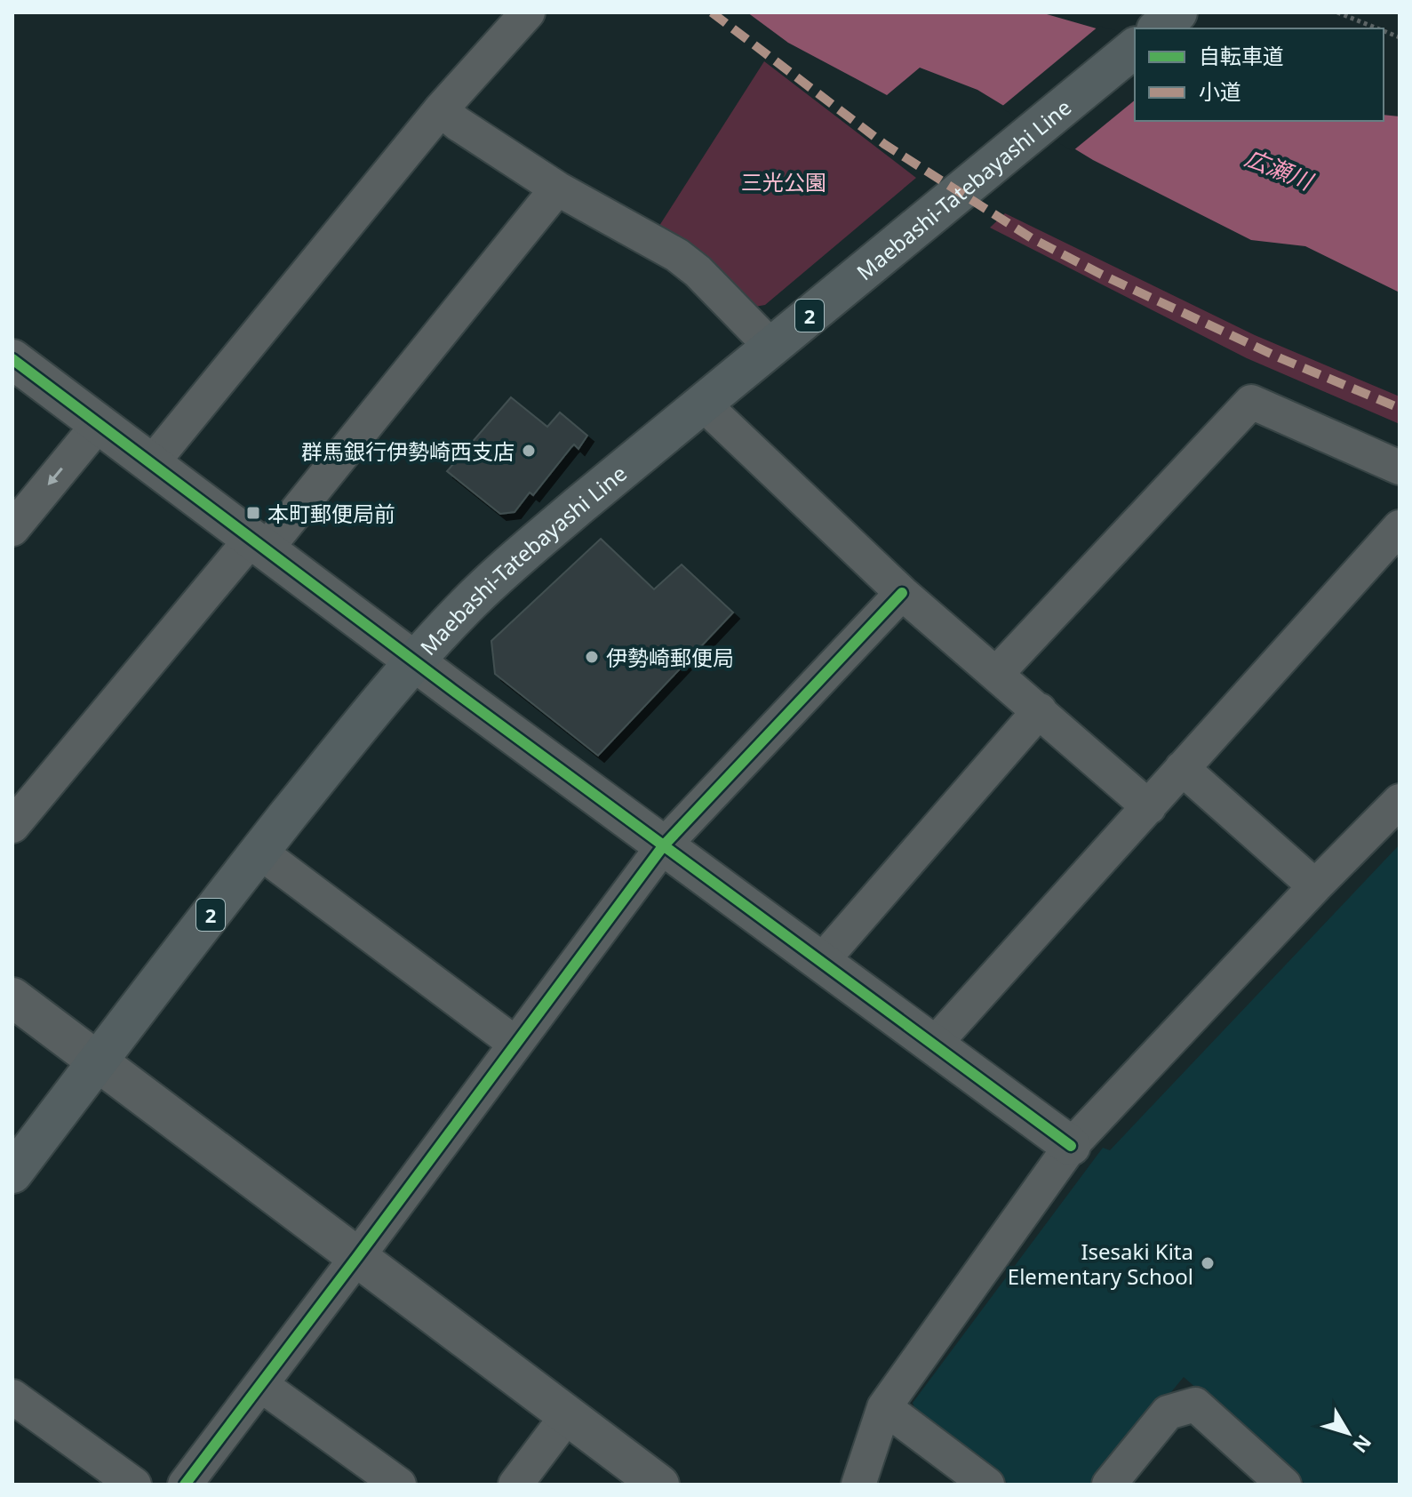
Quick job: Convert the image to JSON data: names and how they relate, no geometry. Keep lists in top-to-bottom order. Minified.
{"streets":{"main road":["Maebashi-Tatebayashi Line","2"]},"water":["広瀬川"],"parks":["三光公園"],"places":{"other":["群馬銀行伊勢崎西支店","伊勢崎郵便局","Isesaki Kita Elementary School"],"transit":["本町郵便局前"]},"legend":["自転車道","小道"],"north":"bottom right"}
